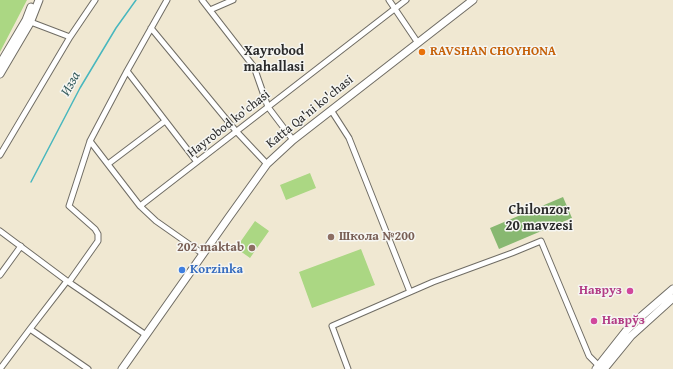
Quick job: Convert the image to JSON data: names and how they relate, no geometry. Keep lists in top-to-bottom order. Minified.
{"streets":{"main road":["Katta Qa'ni ko'chasi"],"street":["Hayrobod ko'chasi"]},"districts":["Xayrobod mahallasi","Chilonzor 20 mavzesi"],"water":["Изза"],"places":["RAVSHAN CHOYHONA","Школа №200","202 maktab","Korzinka","Навруз","Наврўз"]}
